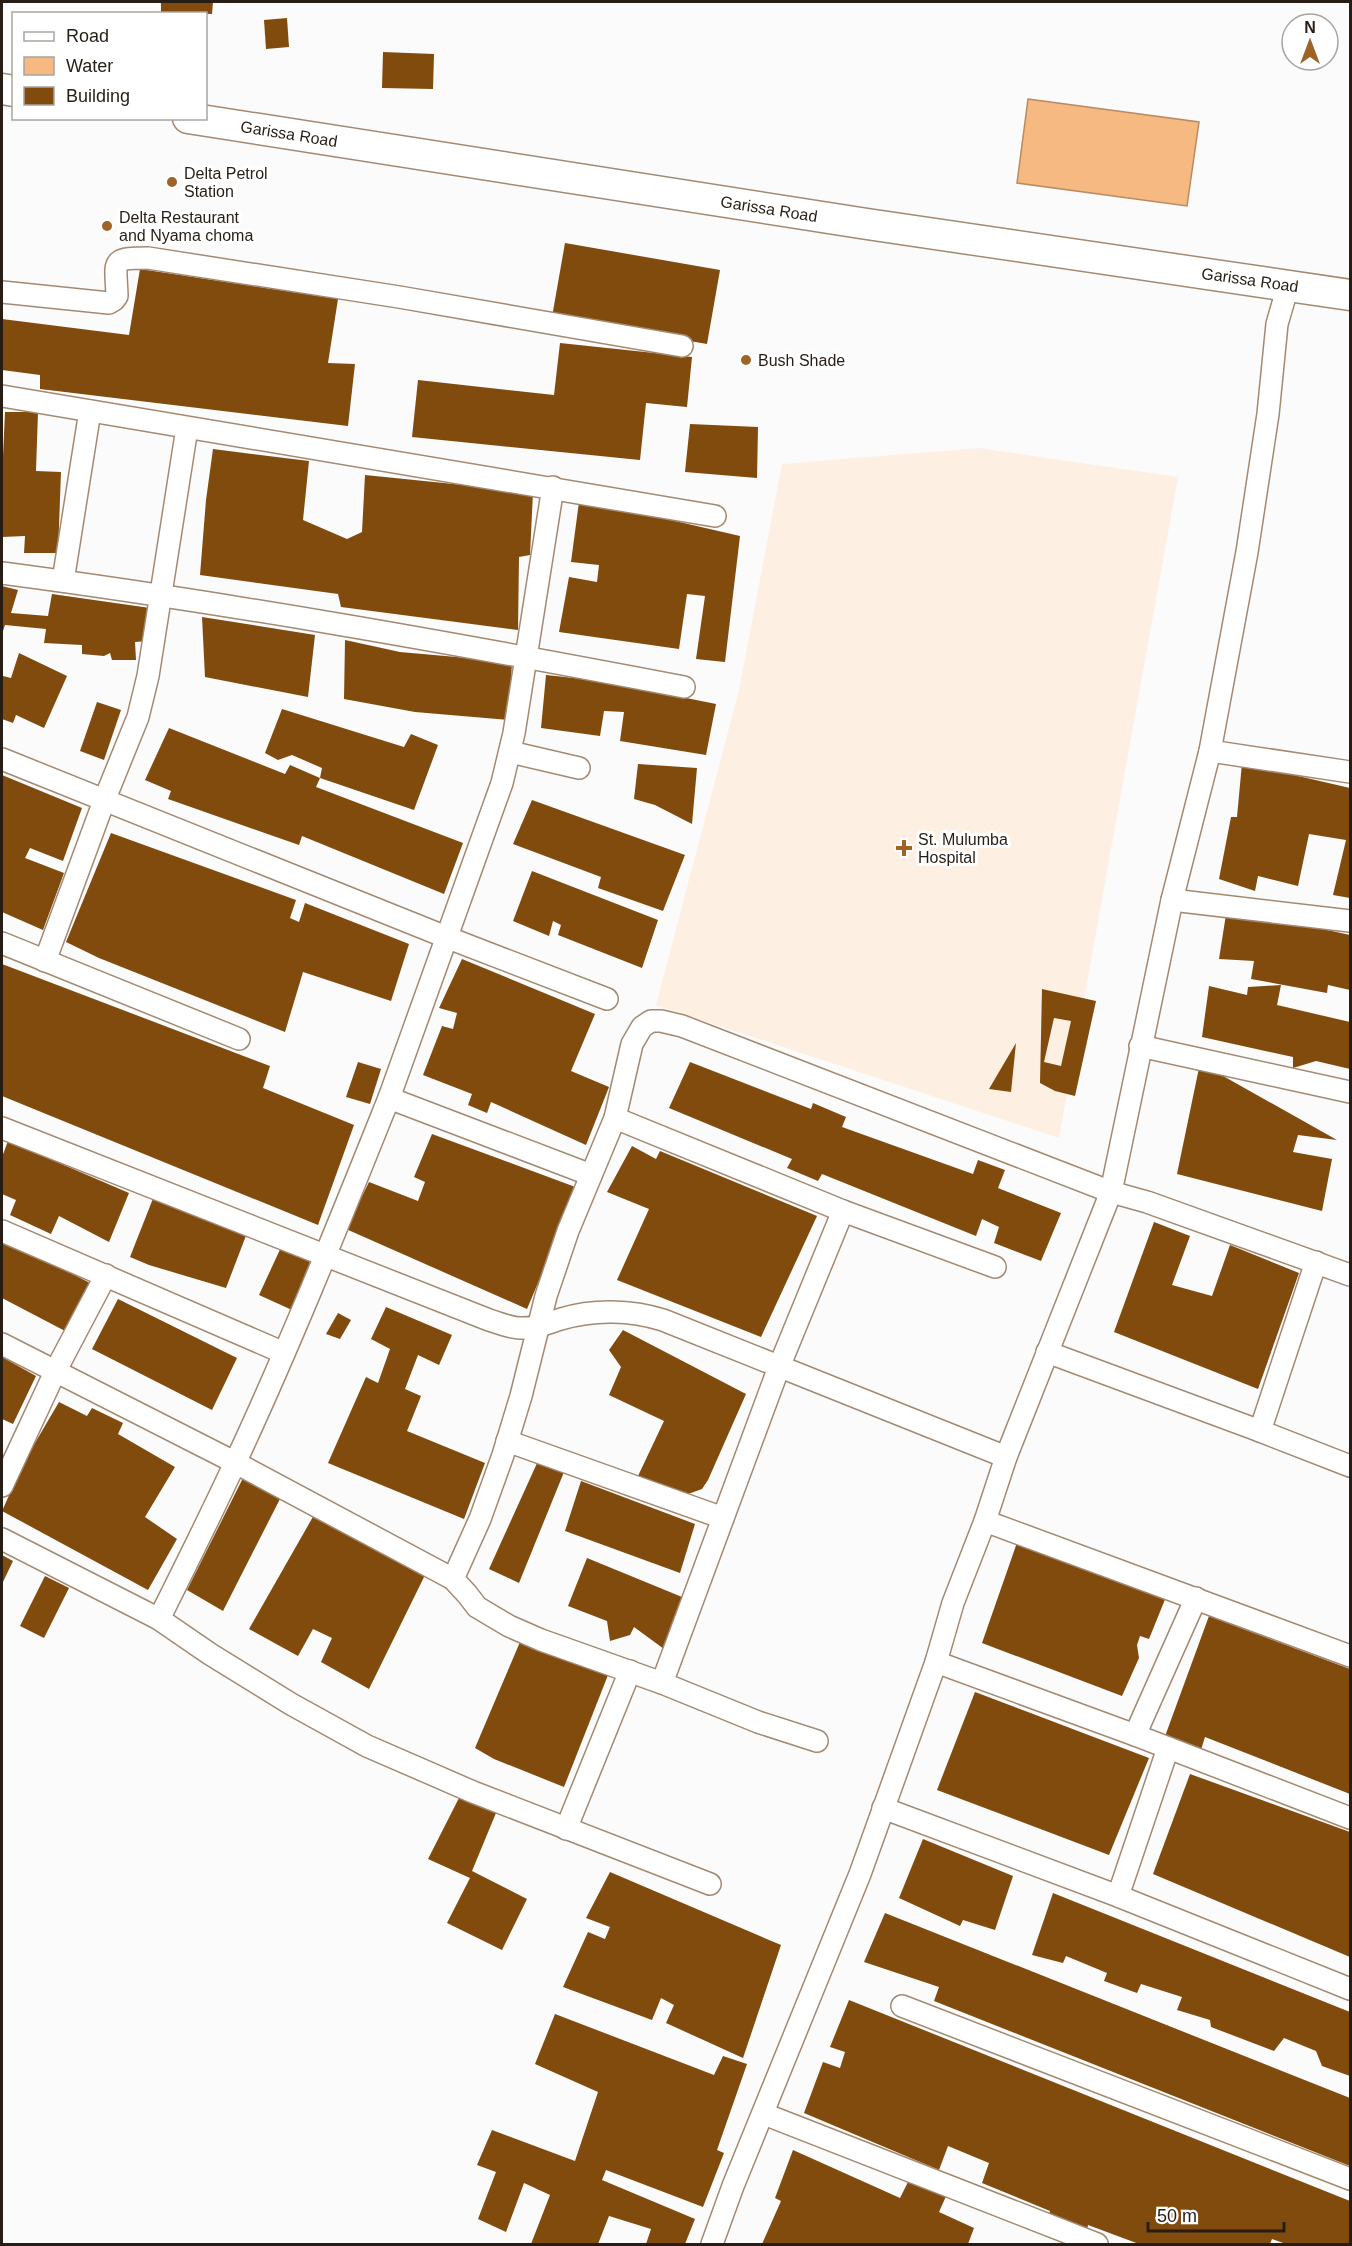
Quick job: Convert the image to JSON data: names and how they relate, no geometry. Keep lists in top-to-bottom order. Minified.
{"streets":{"highway":["Garissa Road"]},"places":{"other":["Delta Petrol Station","Delta Restaurant and Nyama choma","Bush Shade"],"health":["St. Mulumba Hospital"]},"legend":["Road","Water","Building"],"scale_bar":"50 m","north":"top"}
